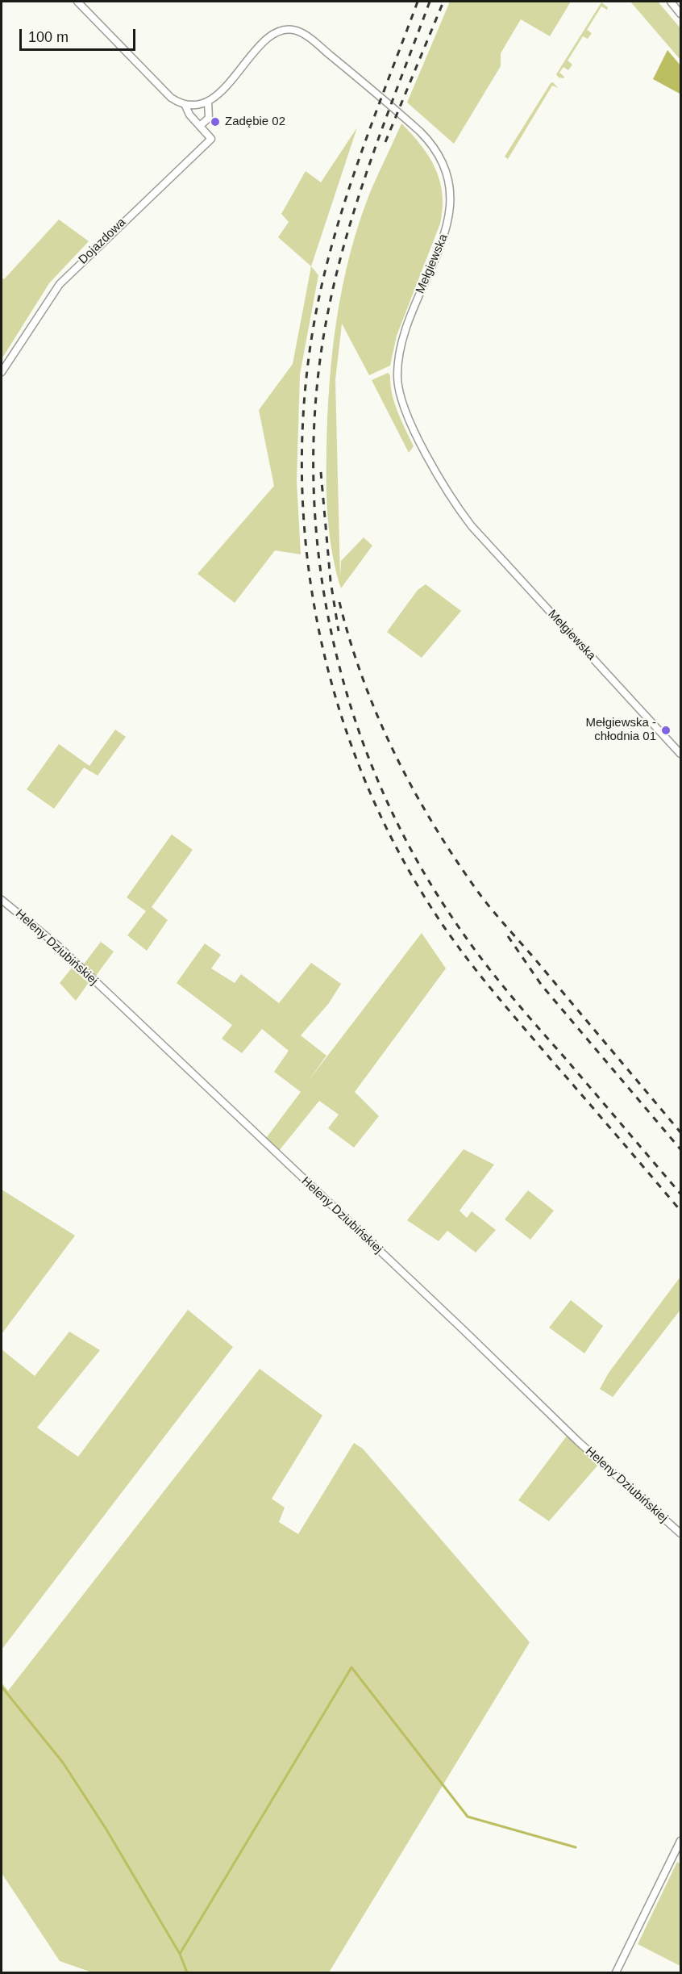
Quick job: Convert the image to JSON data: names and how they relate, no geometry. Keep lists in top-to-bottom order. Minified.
{"streets":{"street":["Dojazdowa","Mełgiewska","Heleny Dziubińskiej"]},"places":["Zadębie 02","Mełgiewska - chłodnia 01"],"scale_bar":"100 m"}
